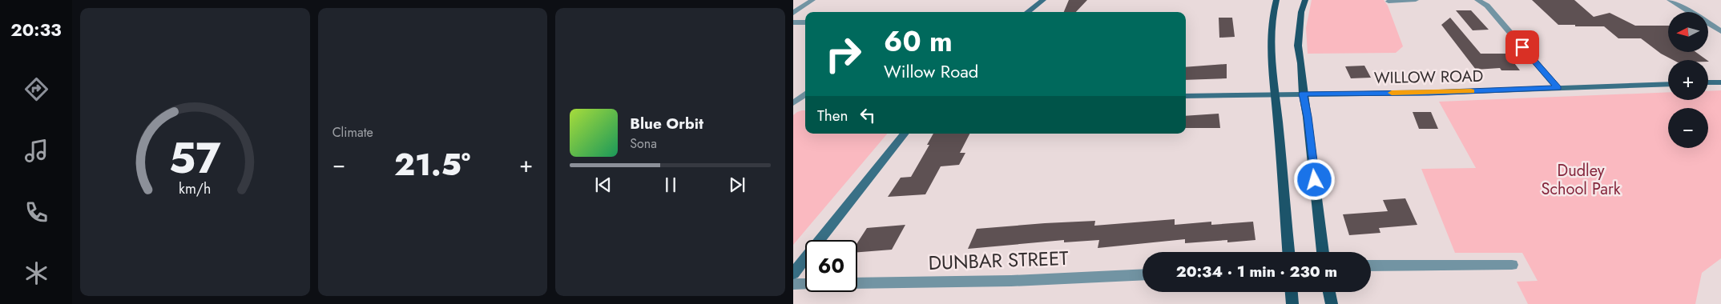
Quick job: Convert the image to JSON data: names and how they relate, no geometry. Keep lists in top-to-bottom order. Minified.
{"streets":{"street":["WILLOW ROAD","DUNBAR STREET"]},"parks":["Dudley School Park"],"north":"left","page":{"tabs":"20:33","tile":"Climate","map_buttons":["+","−"],"turn":["60 m","Willow Road"],"then":"Then","song":["Blue Orbit","Sona"],"heat":["−","21.5°","+"],"limit":"60","trip":"20:34 · 1 min · 230 m","gauge":["57","km/h"]}}
